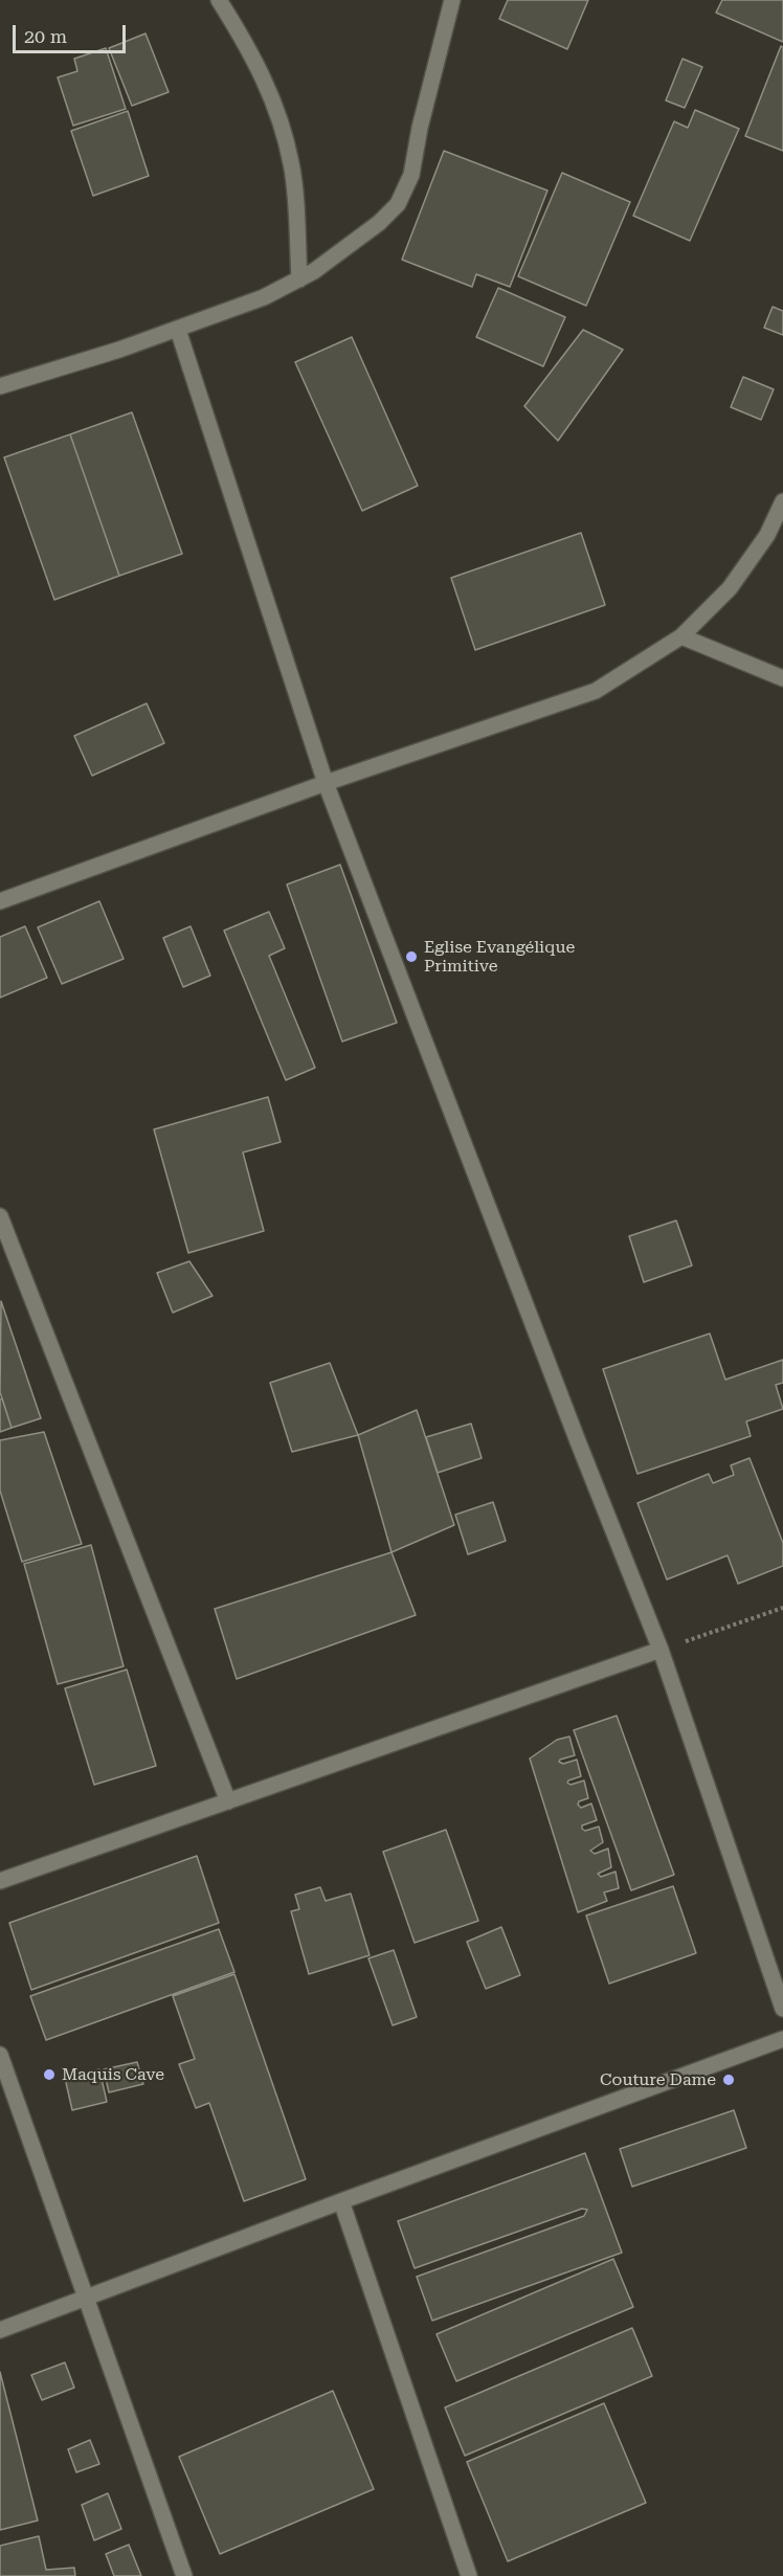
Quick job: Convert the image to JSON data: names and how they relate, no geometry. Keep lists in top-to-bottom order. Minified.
{"places":["Eglise Evangélique Primitive","Maquis Cave","Couture Dame"],"scale_bar":"20 m"}
